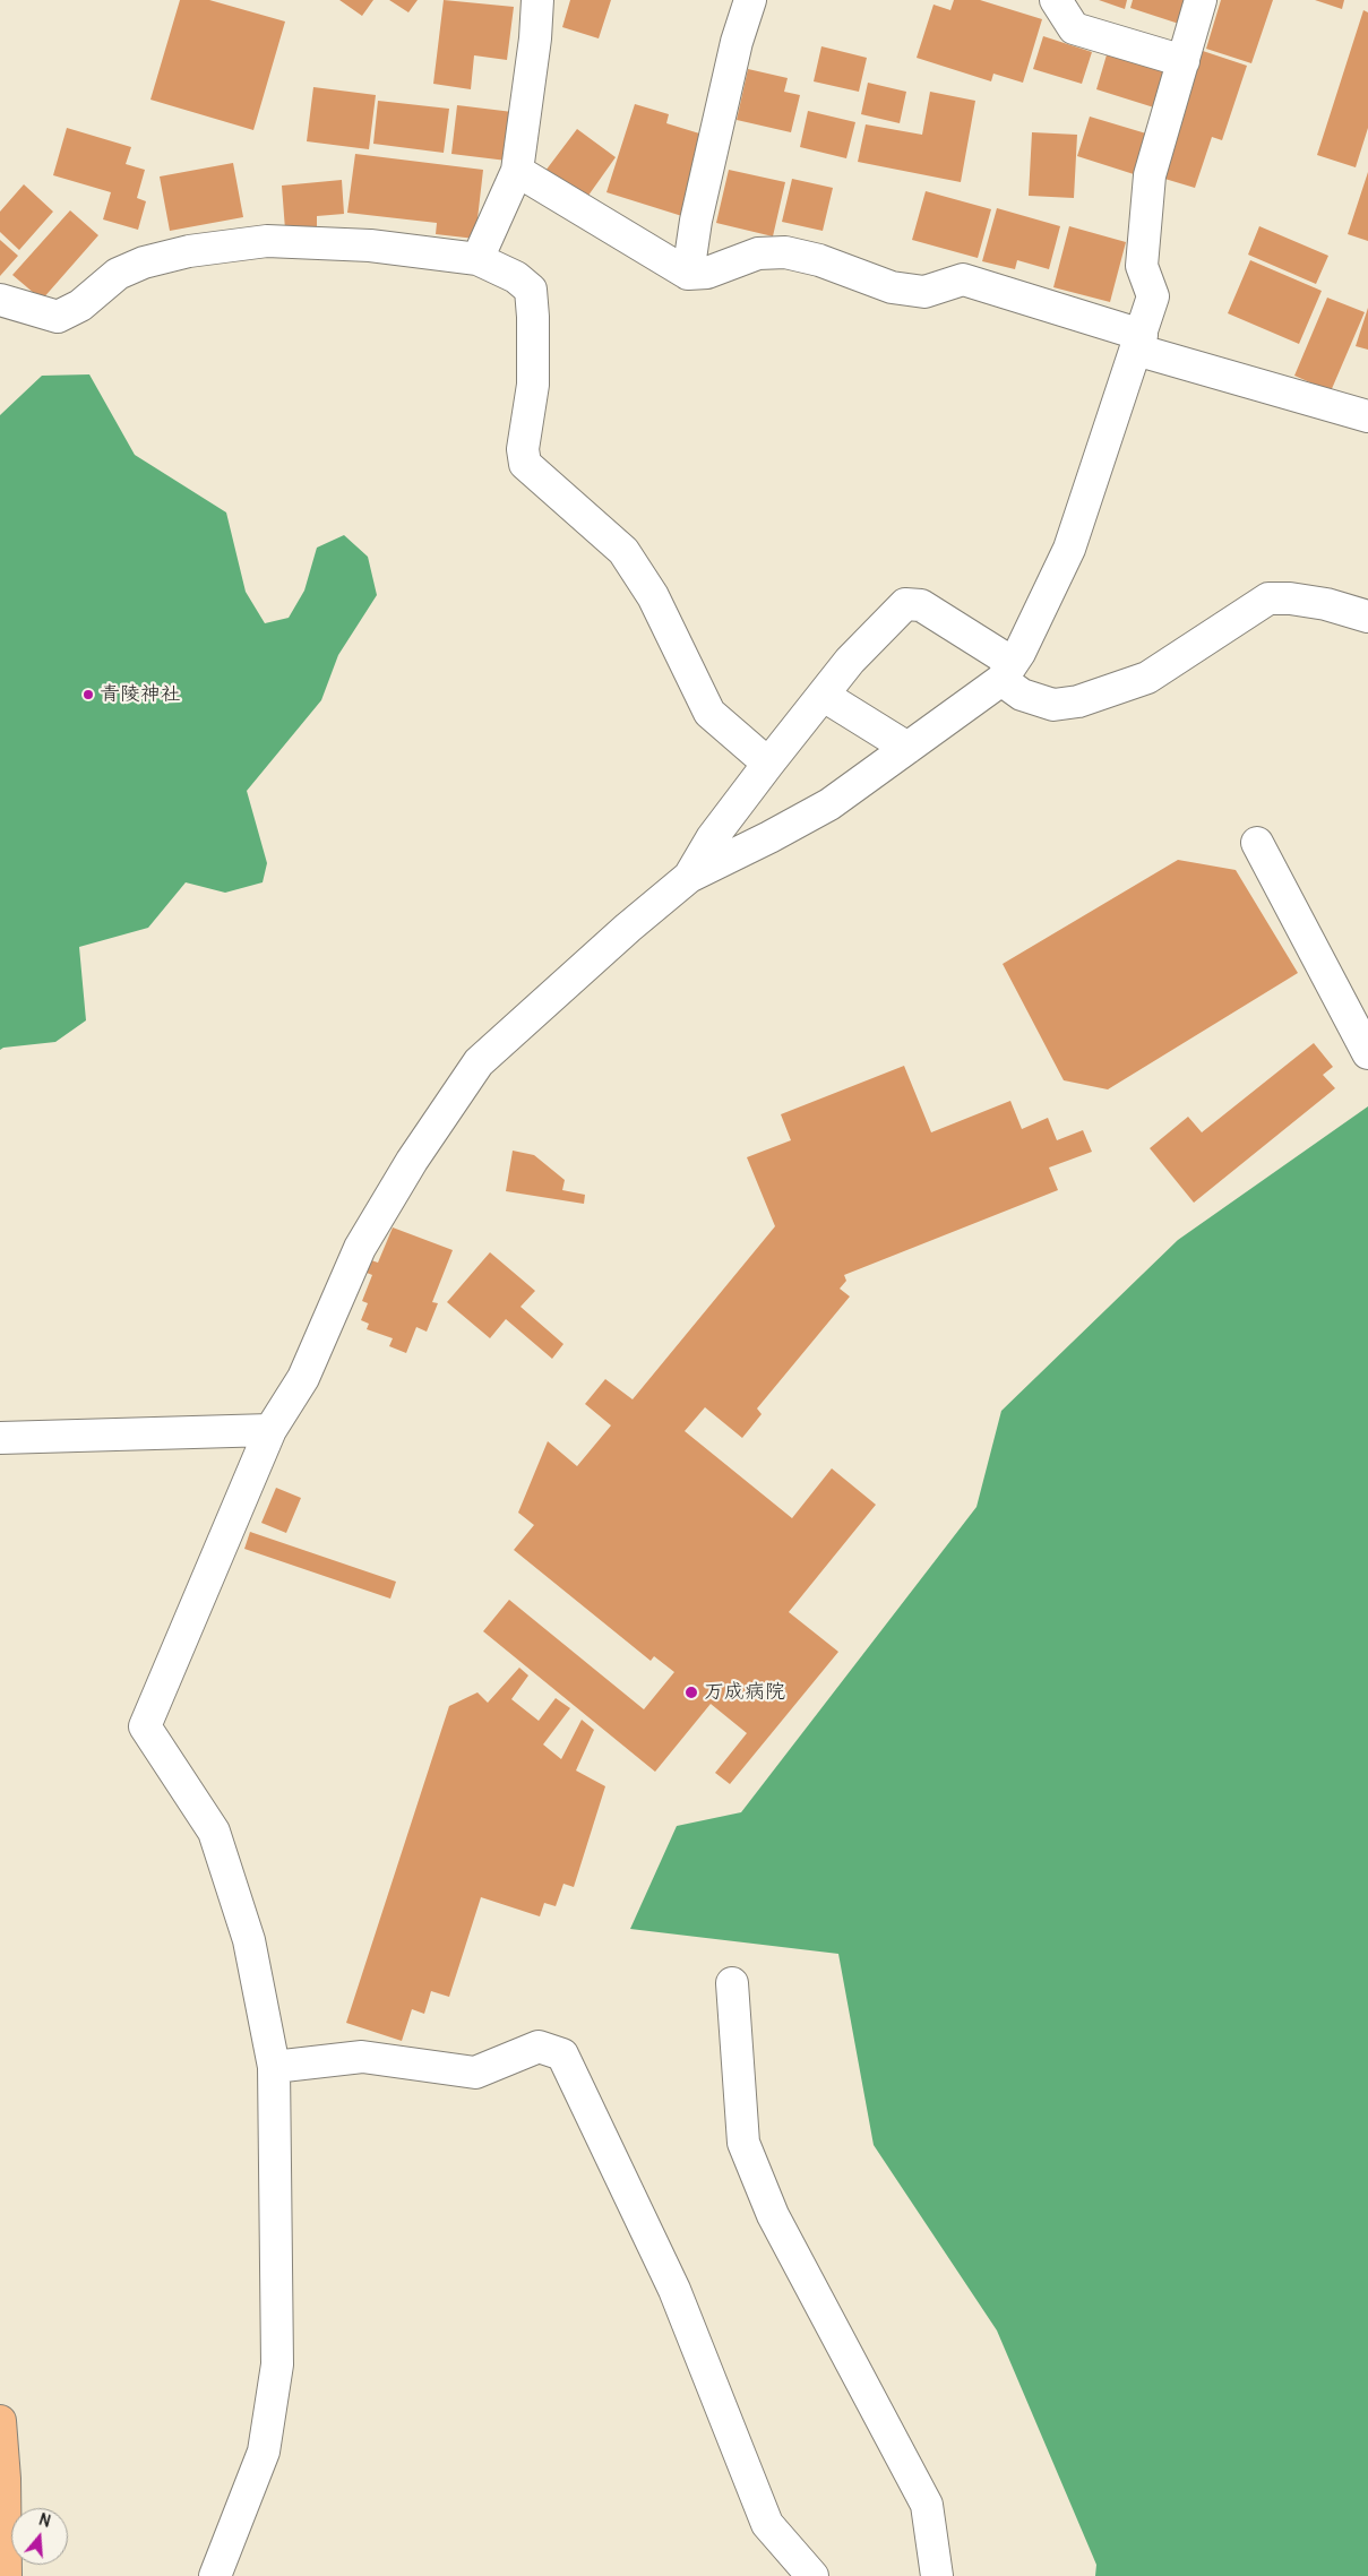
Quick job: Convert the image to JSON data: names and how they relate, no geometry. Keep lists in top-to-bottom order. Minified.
{"places":["青陵神社","万成病院"],"north":"top"}
